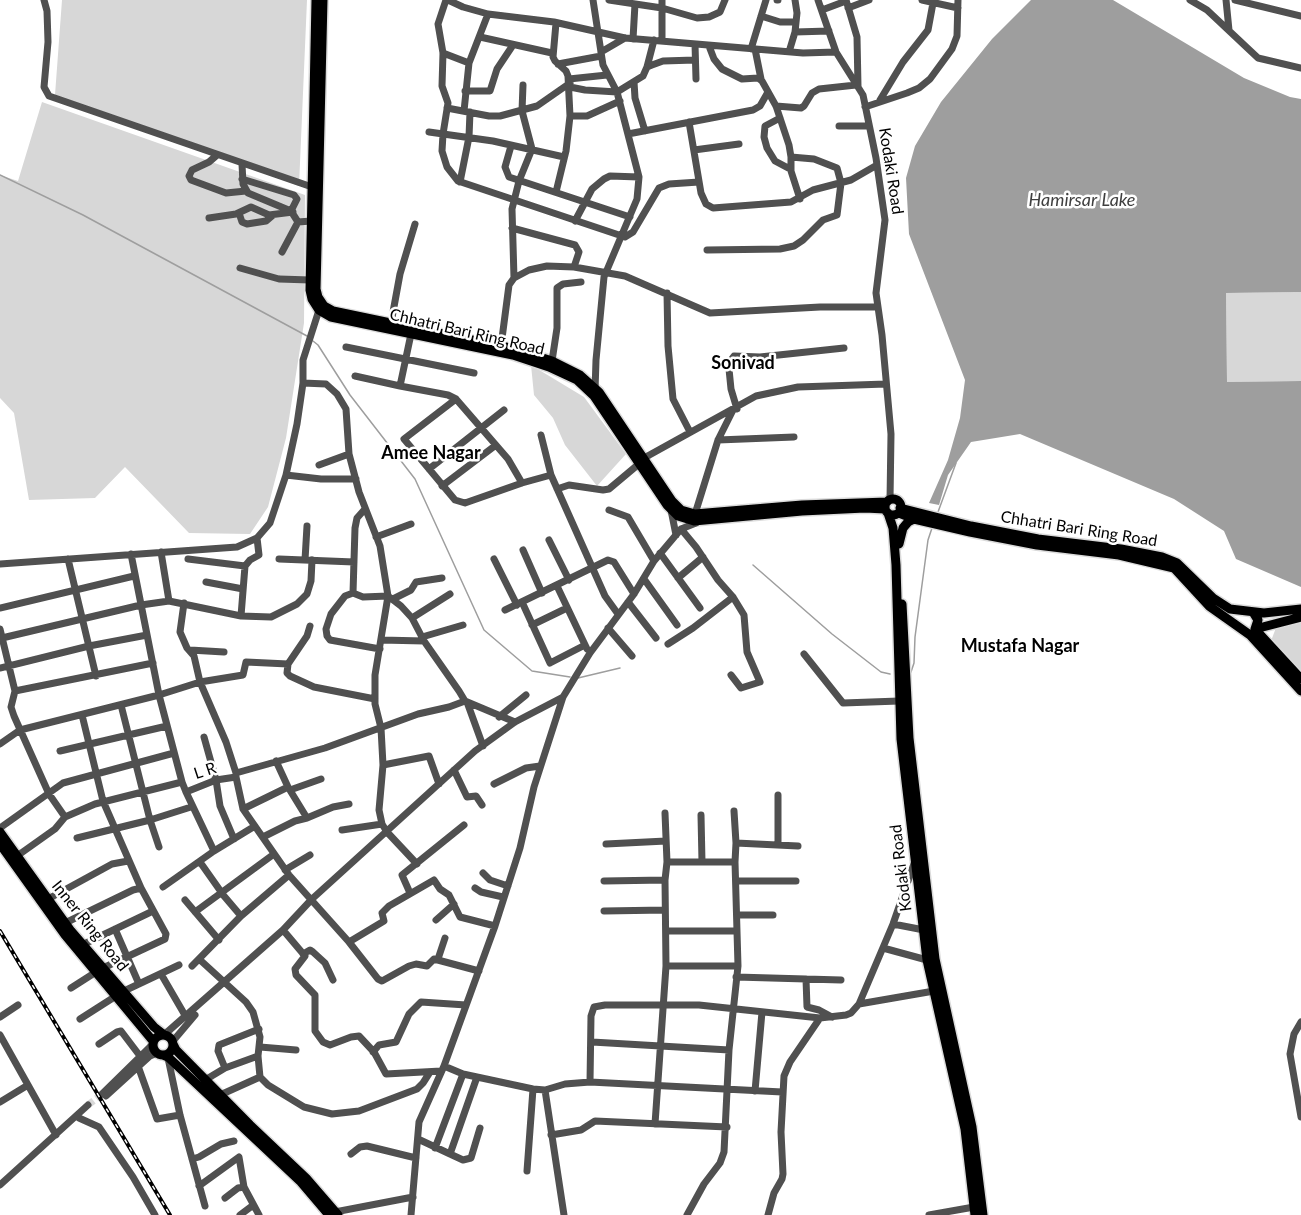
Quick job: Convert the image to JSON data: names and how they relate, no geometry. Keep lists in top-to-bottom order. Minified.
{"streets":{"main road":["Kodaki Road","Chhatri Bari Ring Road","Inner Ring Road"],"street":["L R"]},"crossings":[["Kodaki Road","Chhatri Bari Ring Road"],["L R","Inner Ring Road"]],"districts":["Sonivad","Amee Nagar","Mustafa Nagar"],"water":["Hamirsar Lake"]}
